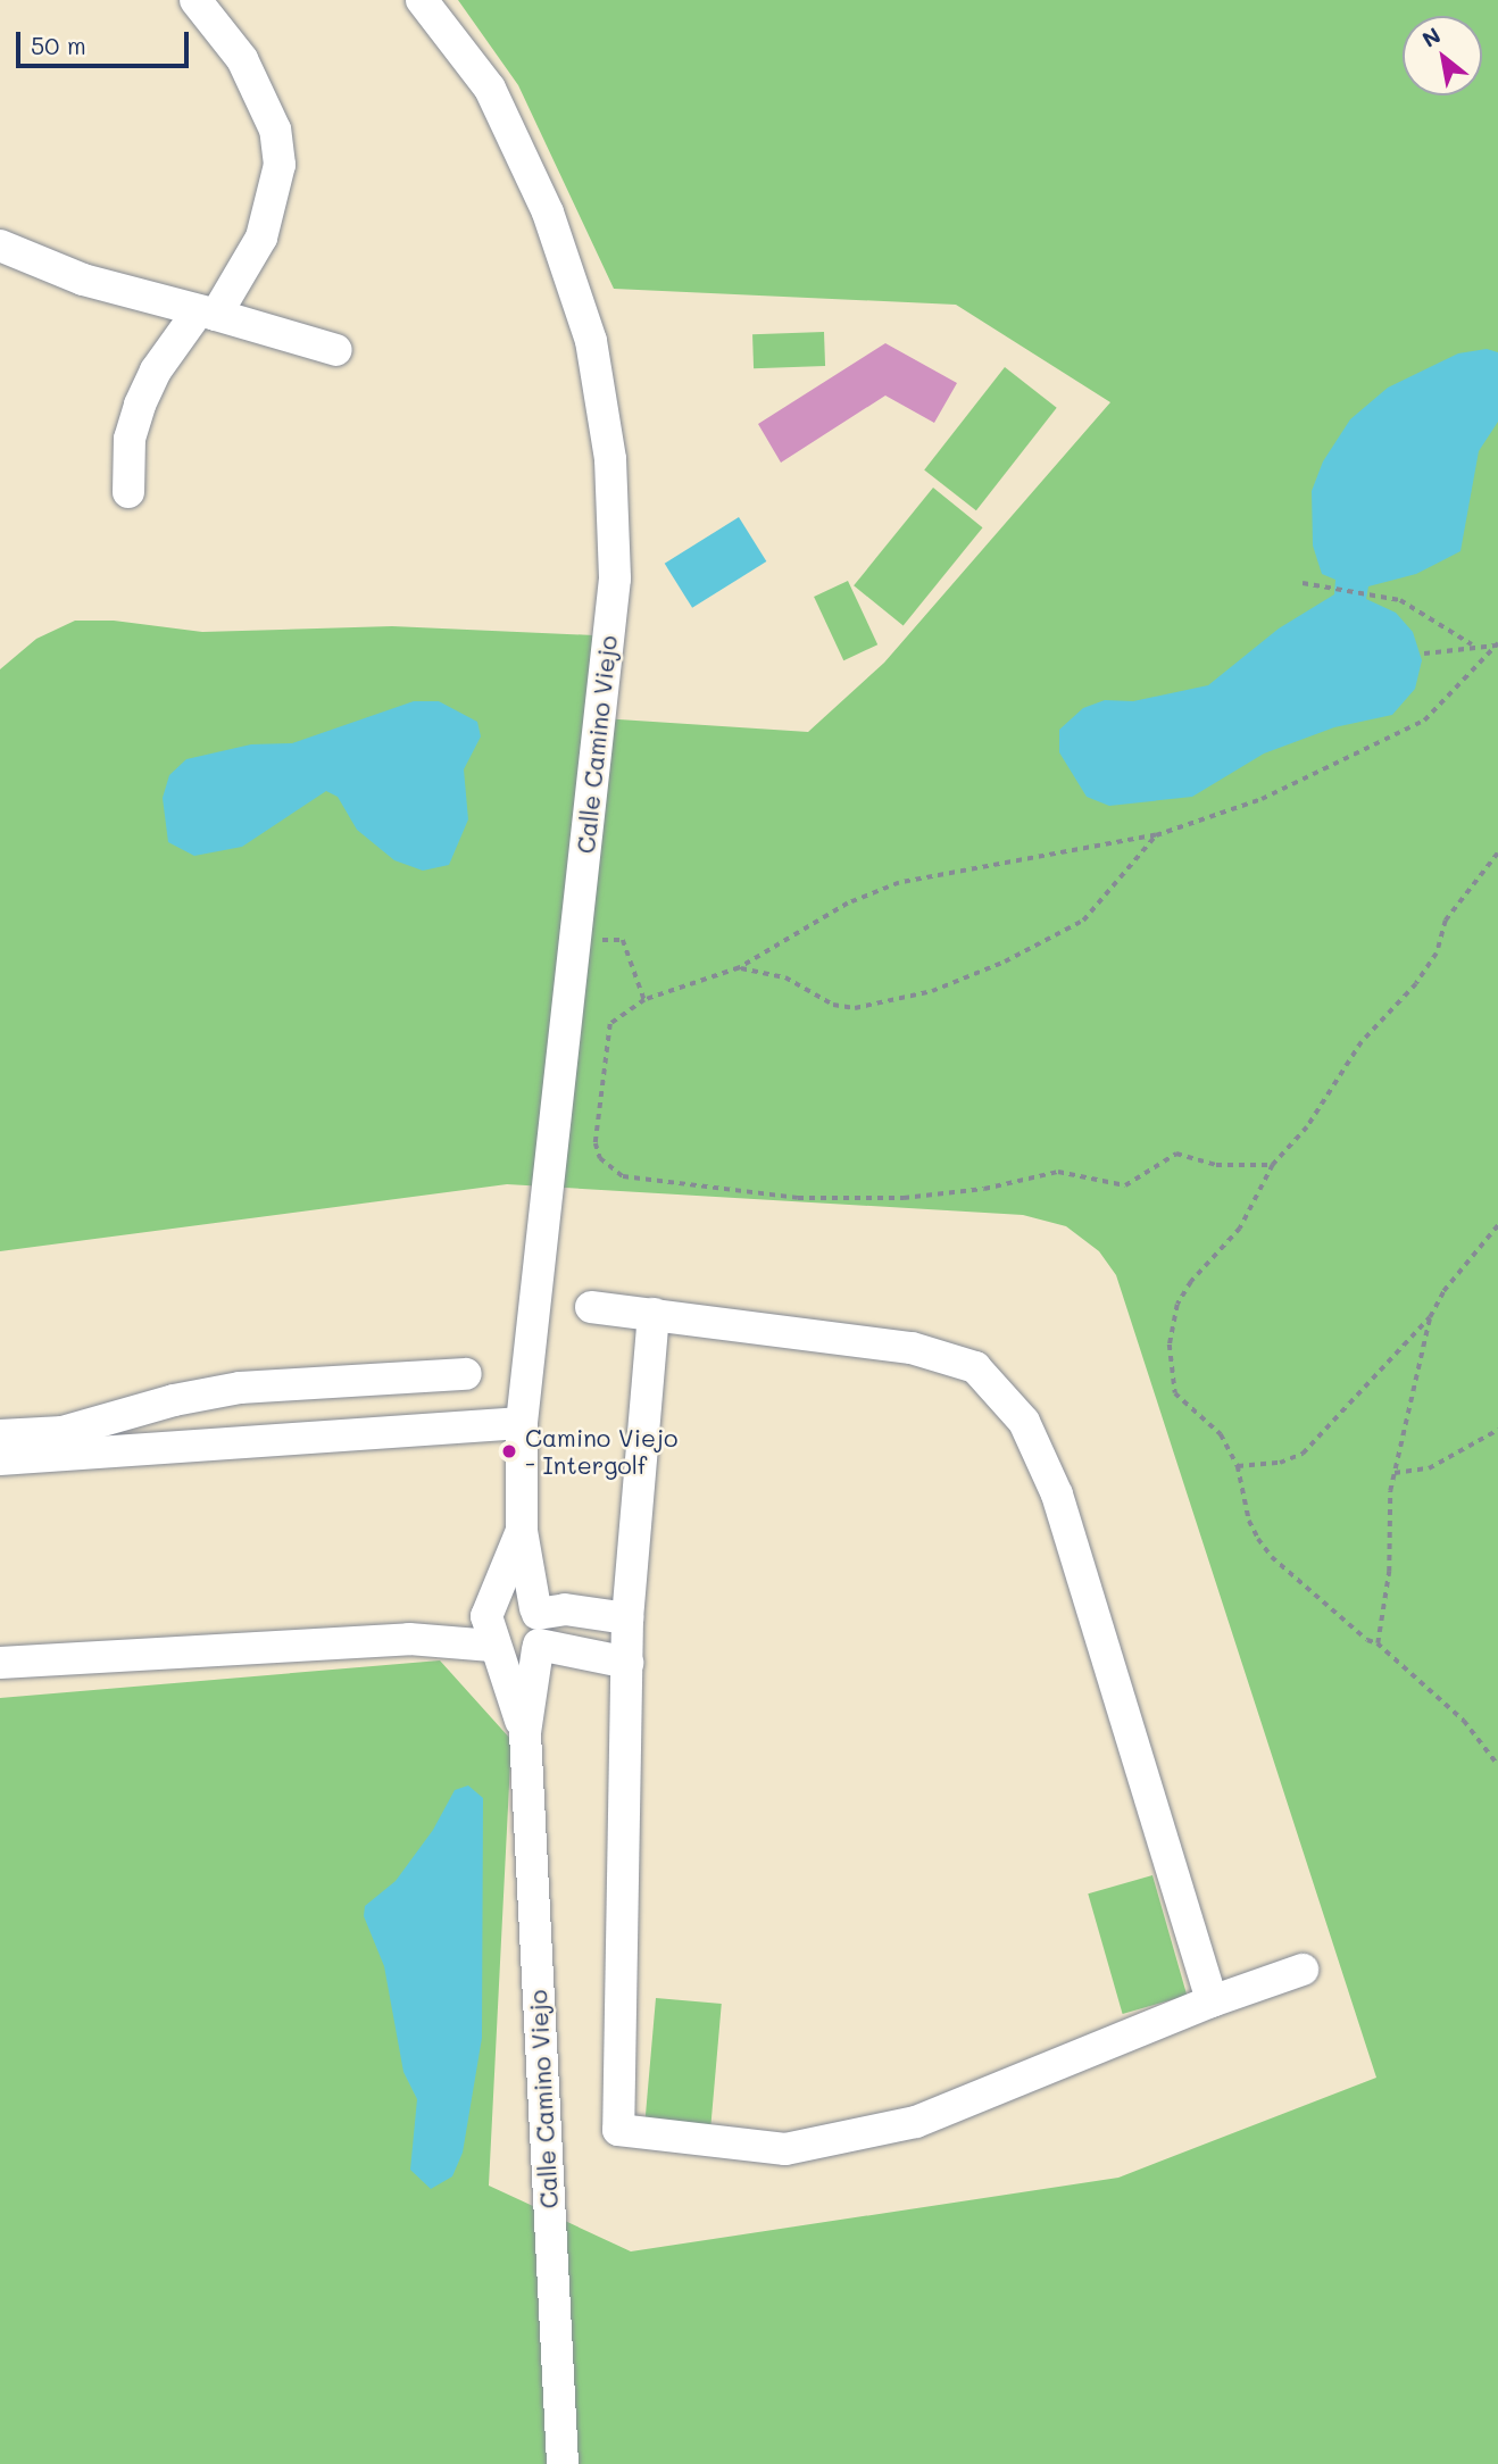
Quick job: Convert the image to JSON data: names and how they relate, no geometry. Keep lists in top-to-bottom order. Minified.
{"streets":{"street":["Calle Camino Viejo"]},"places":["Camino Viejo - Intergolf"],"scale_bar":"50 m","north":"top left"}
